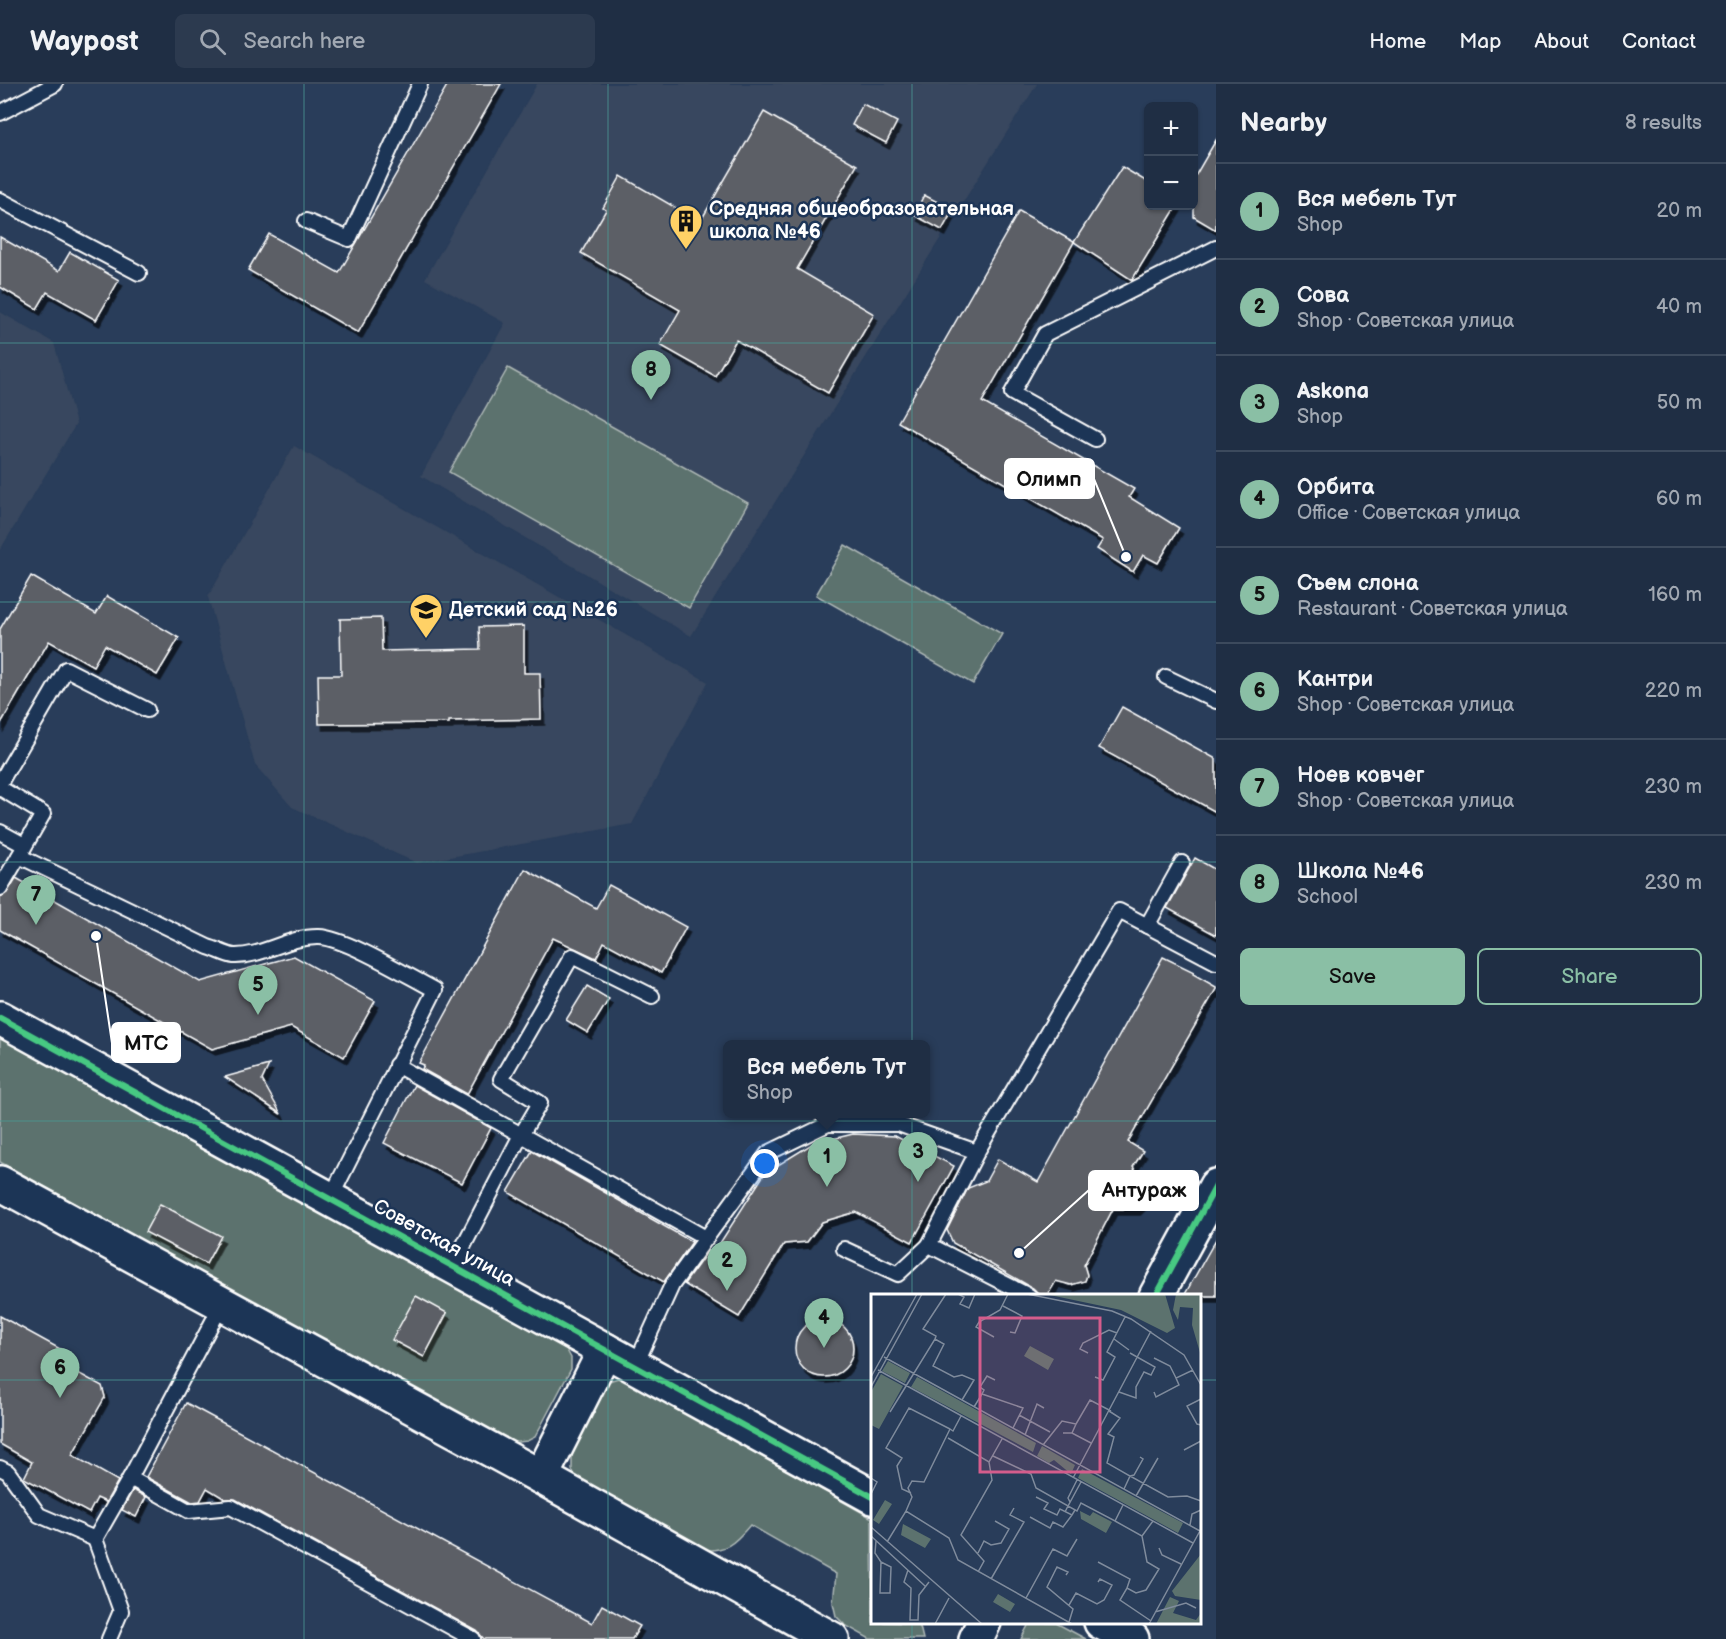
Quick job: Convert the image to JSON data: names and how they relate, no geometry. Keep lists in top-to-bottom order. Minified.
{"streets":{"street":["Советская улица"]},"places":{"building":["Средняя общеобразовательная школа №46"],"other":["Олимп","МТС","Антураж"],"school or university":["Детский сад №26"]},"page":{"header":"Waypost","search":"Search here","nav":["Home","Map","About","Contact"],"heading":["Nearby","8 results"],"map_buttons":["+","−"],"list":[{"mark":"1","name":"Вся мебель Тут","note":"Shop","value":"20 m"},{"mark":"2","name":"Сова","note":"Shop · Советская улица","value":"40 m"},{"mark":"3","name":"Askona","note":"Shop","value":"50 m"},{"mark":"4","name":"Орбита","note":"Office · Советская улица","value":"60 m"},{"mark":"5","name":"Съем слона","note":"Restaurant · Советская улица","value":"160 m"},{"mark":"6","name":"Кантри","note":"Shop · Советская улица","value":"220 m"},{"mark":"7","name":"Ноев ковчег","note":"Shop · Советская улица","value":"230 m"},{"mark":"8","name":"Школа №46","note":"School","value":"230 m"}],"pins":["8","7","5","3","1","2","4","6"],"buttons":["Save","Share"],"popup":["Вся мебель Тут","Shop"]}}
